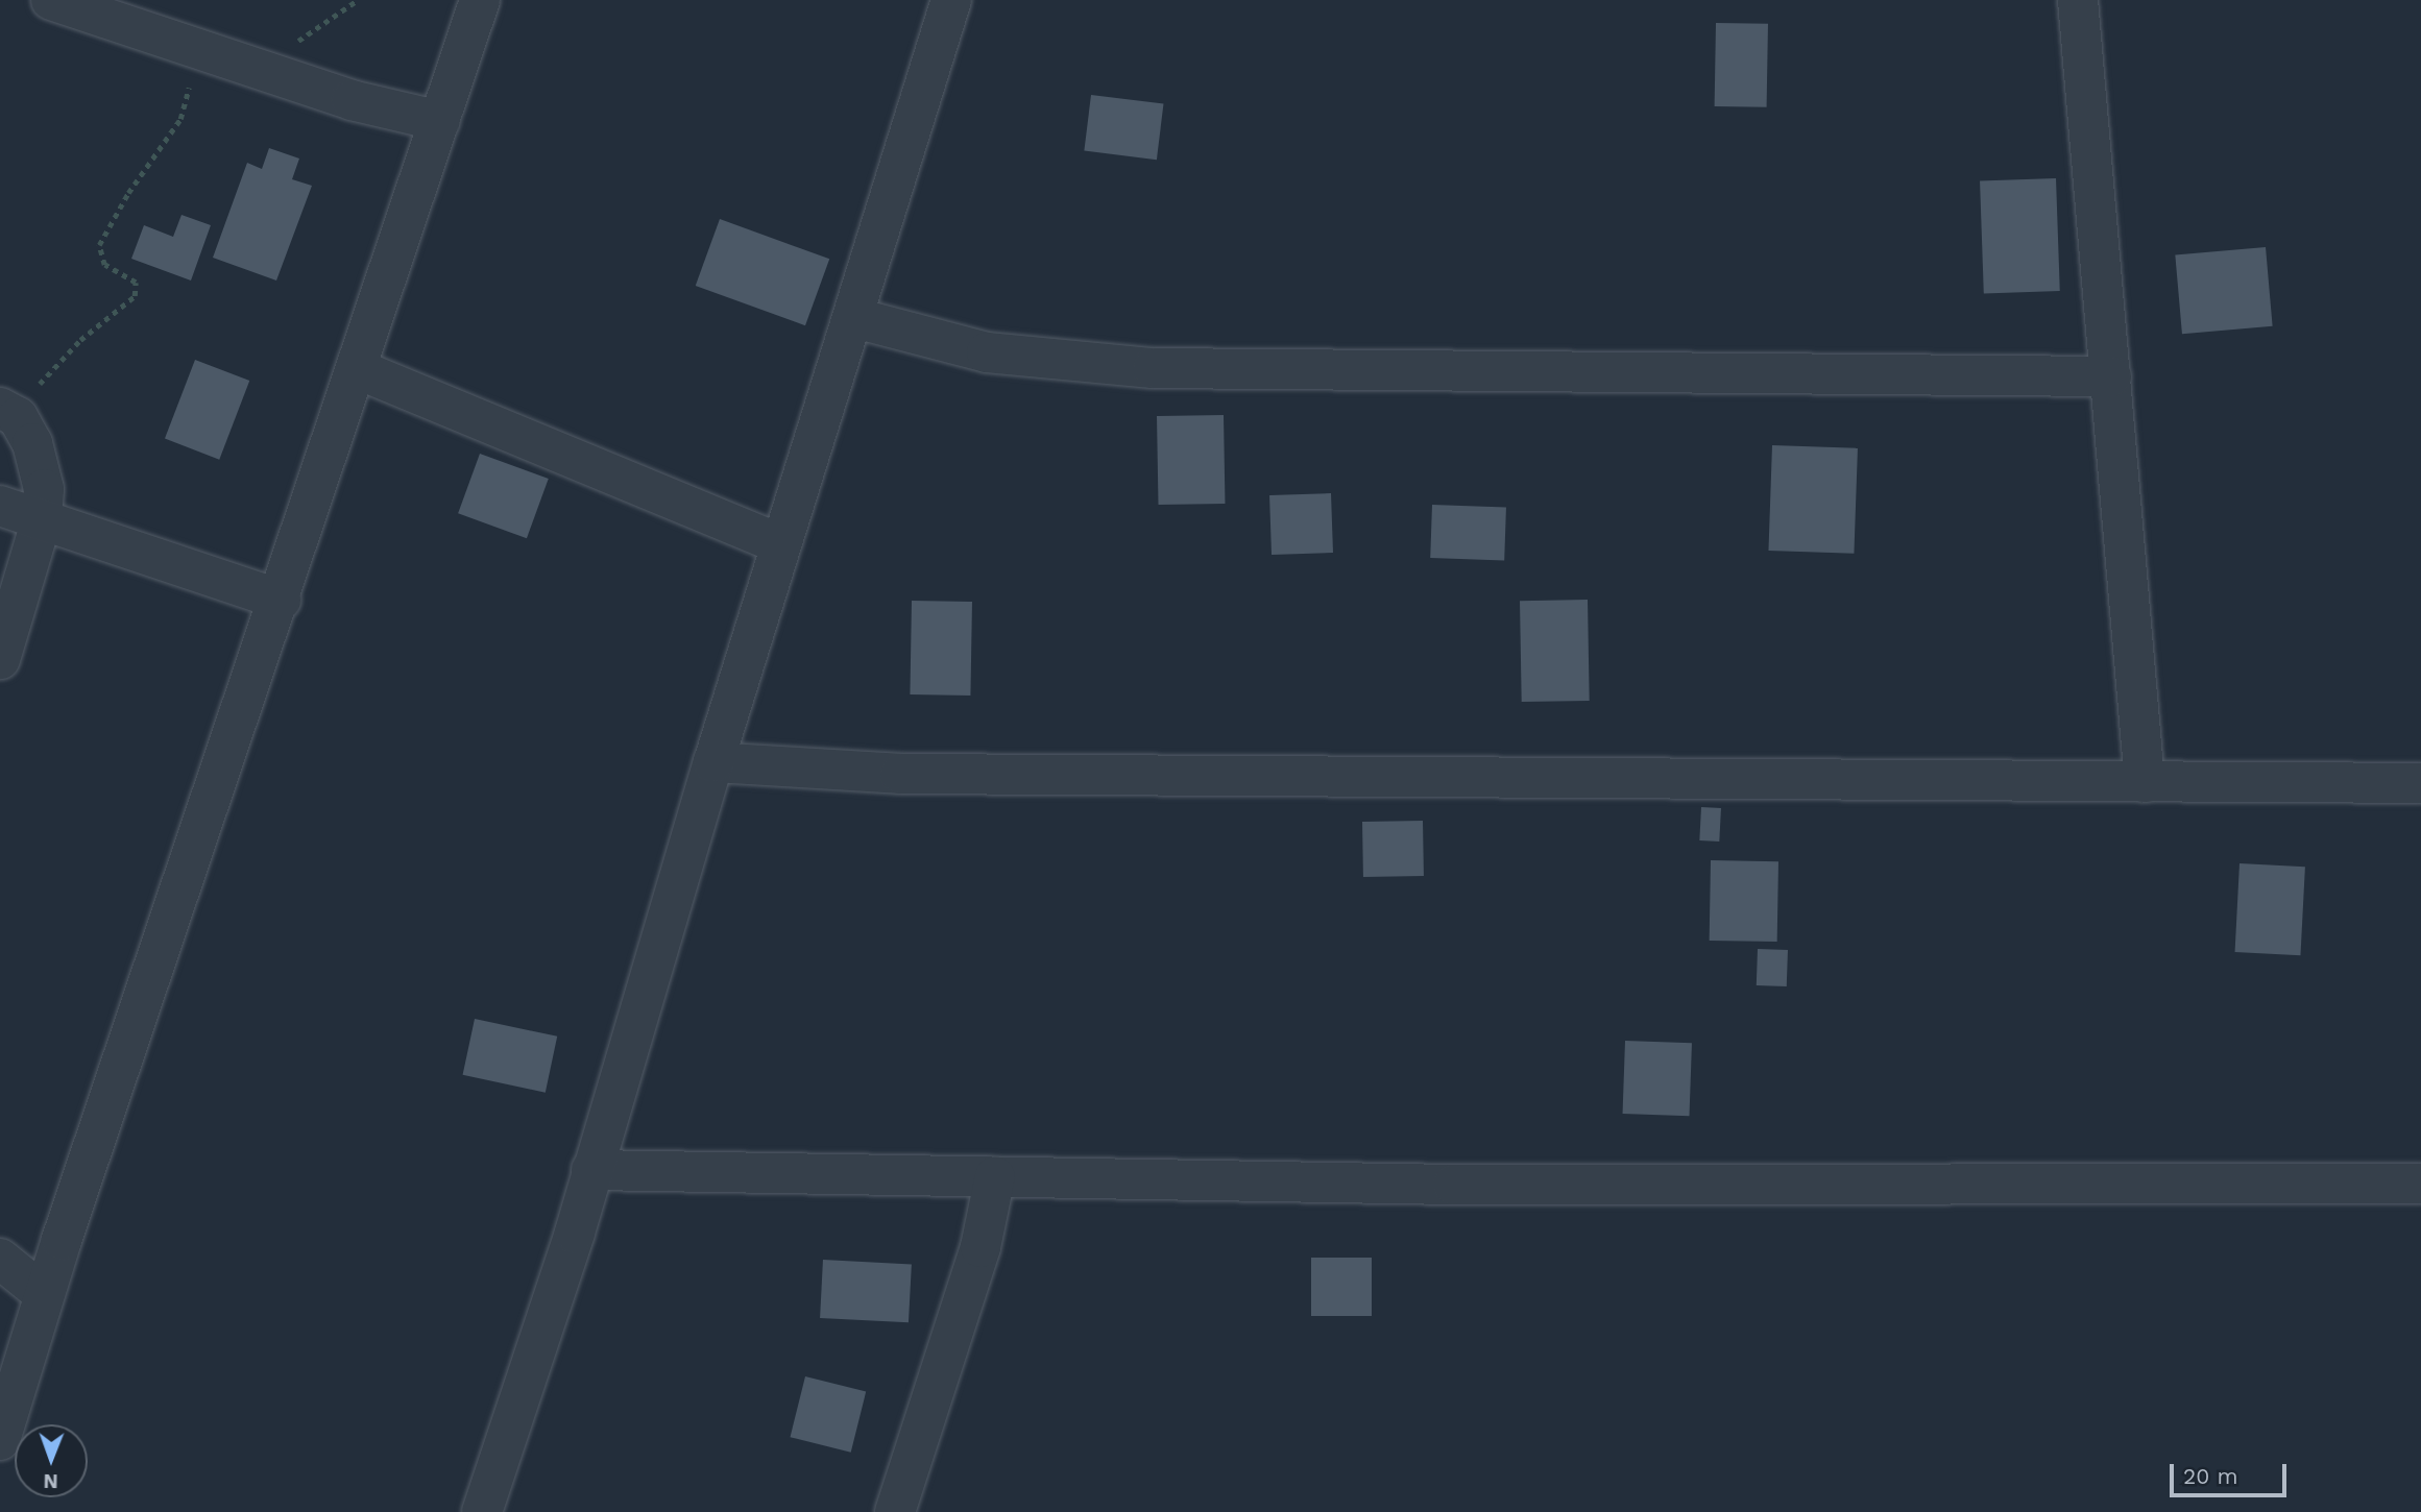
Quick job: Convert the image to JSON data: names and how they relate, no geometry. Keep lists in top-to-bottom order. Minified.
{"scale_bar":"20 m","north":"bottom"}
